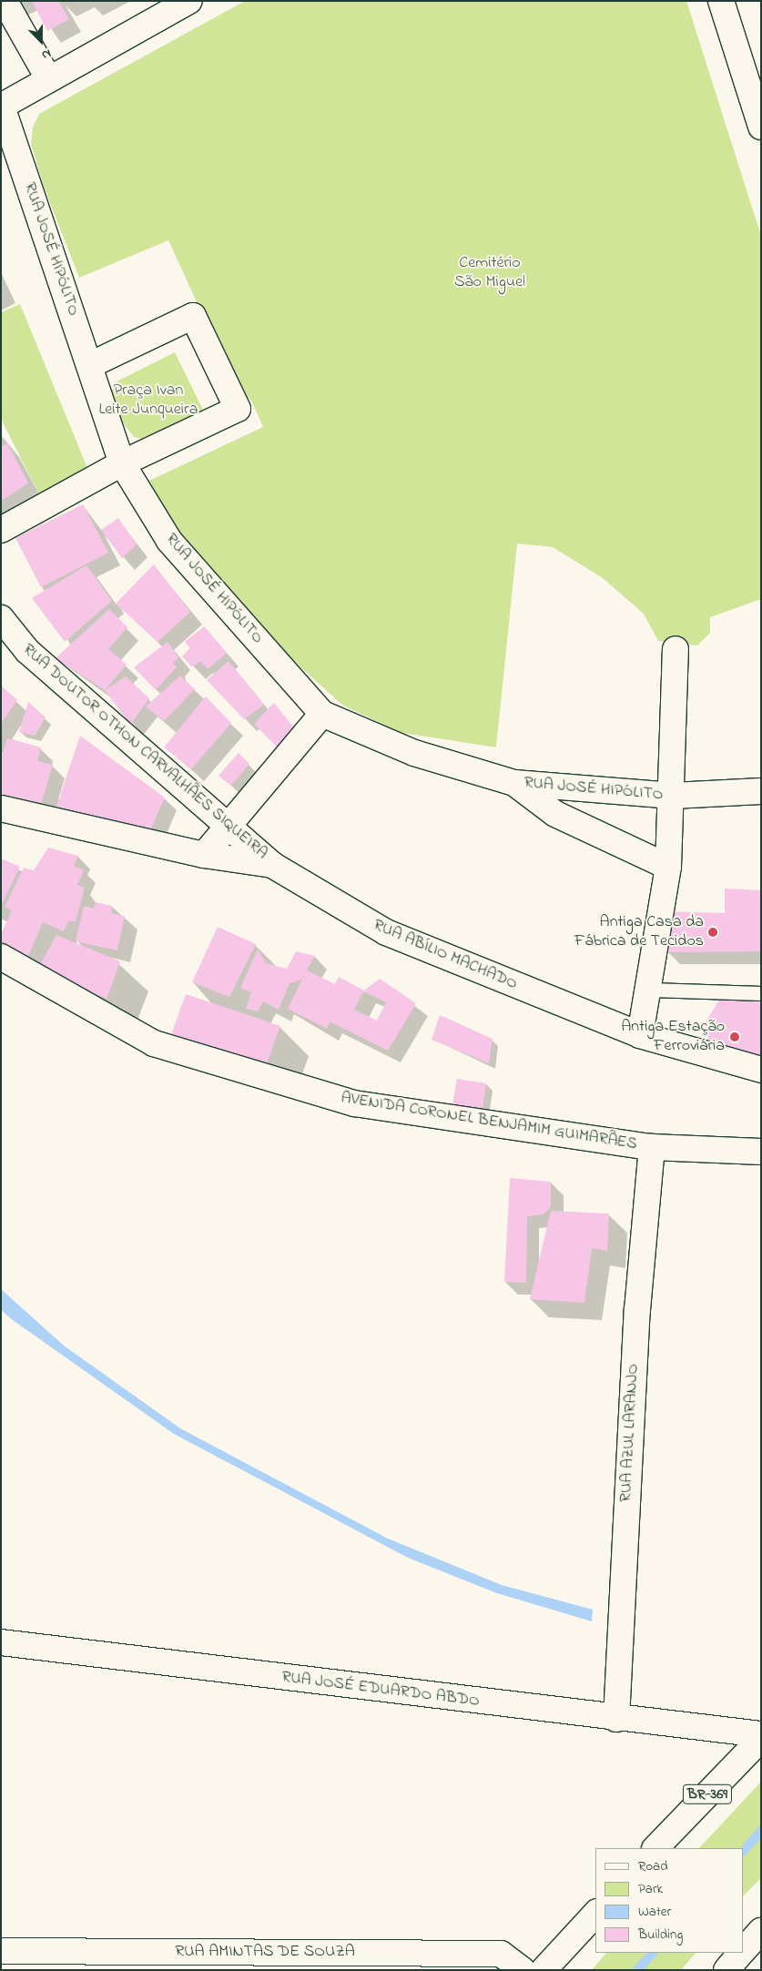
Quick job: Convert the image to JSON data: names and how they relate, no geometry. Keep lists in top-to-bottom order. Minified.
{"streets":{"street":["RUA JOSÉ HIPÓLITO","RUA DOUTOR OTHON CARVALHÃES SIQUEIRA","RUA ABÍLIO MACHADO","AVENIDA CORONEL BENJAMIM GUIMARÃES","RUA AZUL LARANJO","RUA JOSÉ EDUARDO ABDO","BR-369","RUA AMINTAS DE SOUZA"]},"crossings":[["RUA DOUTOR OTHON CARVALHÃES SIQUEIRA","RUA ABÍLIO MACHADO"],["AVENIDA CORONEL BENJAMIM GUIMARÃES","RUA AZUL LARANJO"],["RUA AZUL LARANJO","RUA JOSÉ EDUARDO ABDO"]],"parks":["Cemitério São Miguel","Praça Ivan Leite Junqueira"],"places":["Antiga Casa da Fábrica de Tecidos","Antiga Estação Ferroviária"],"legend":["Road","Park","Water","Building"],"north":"bottom"}
